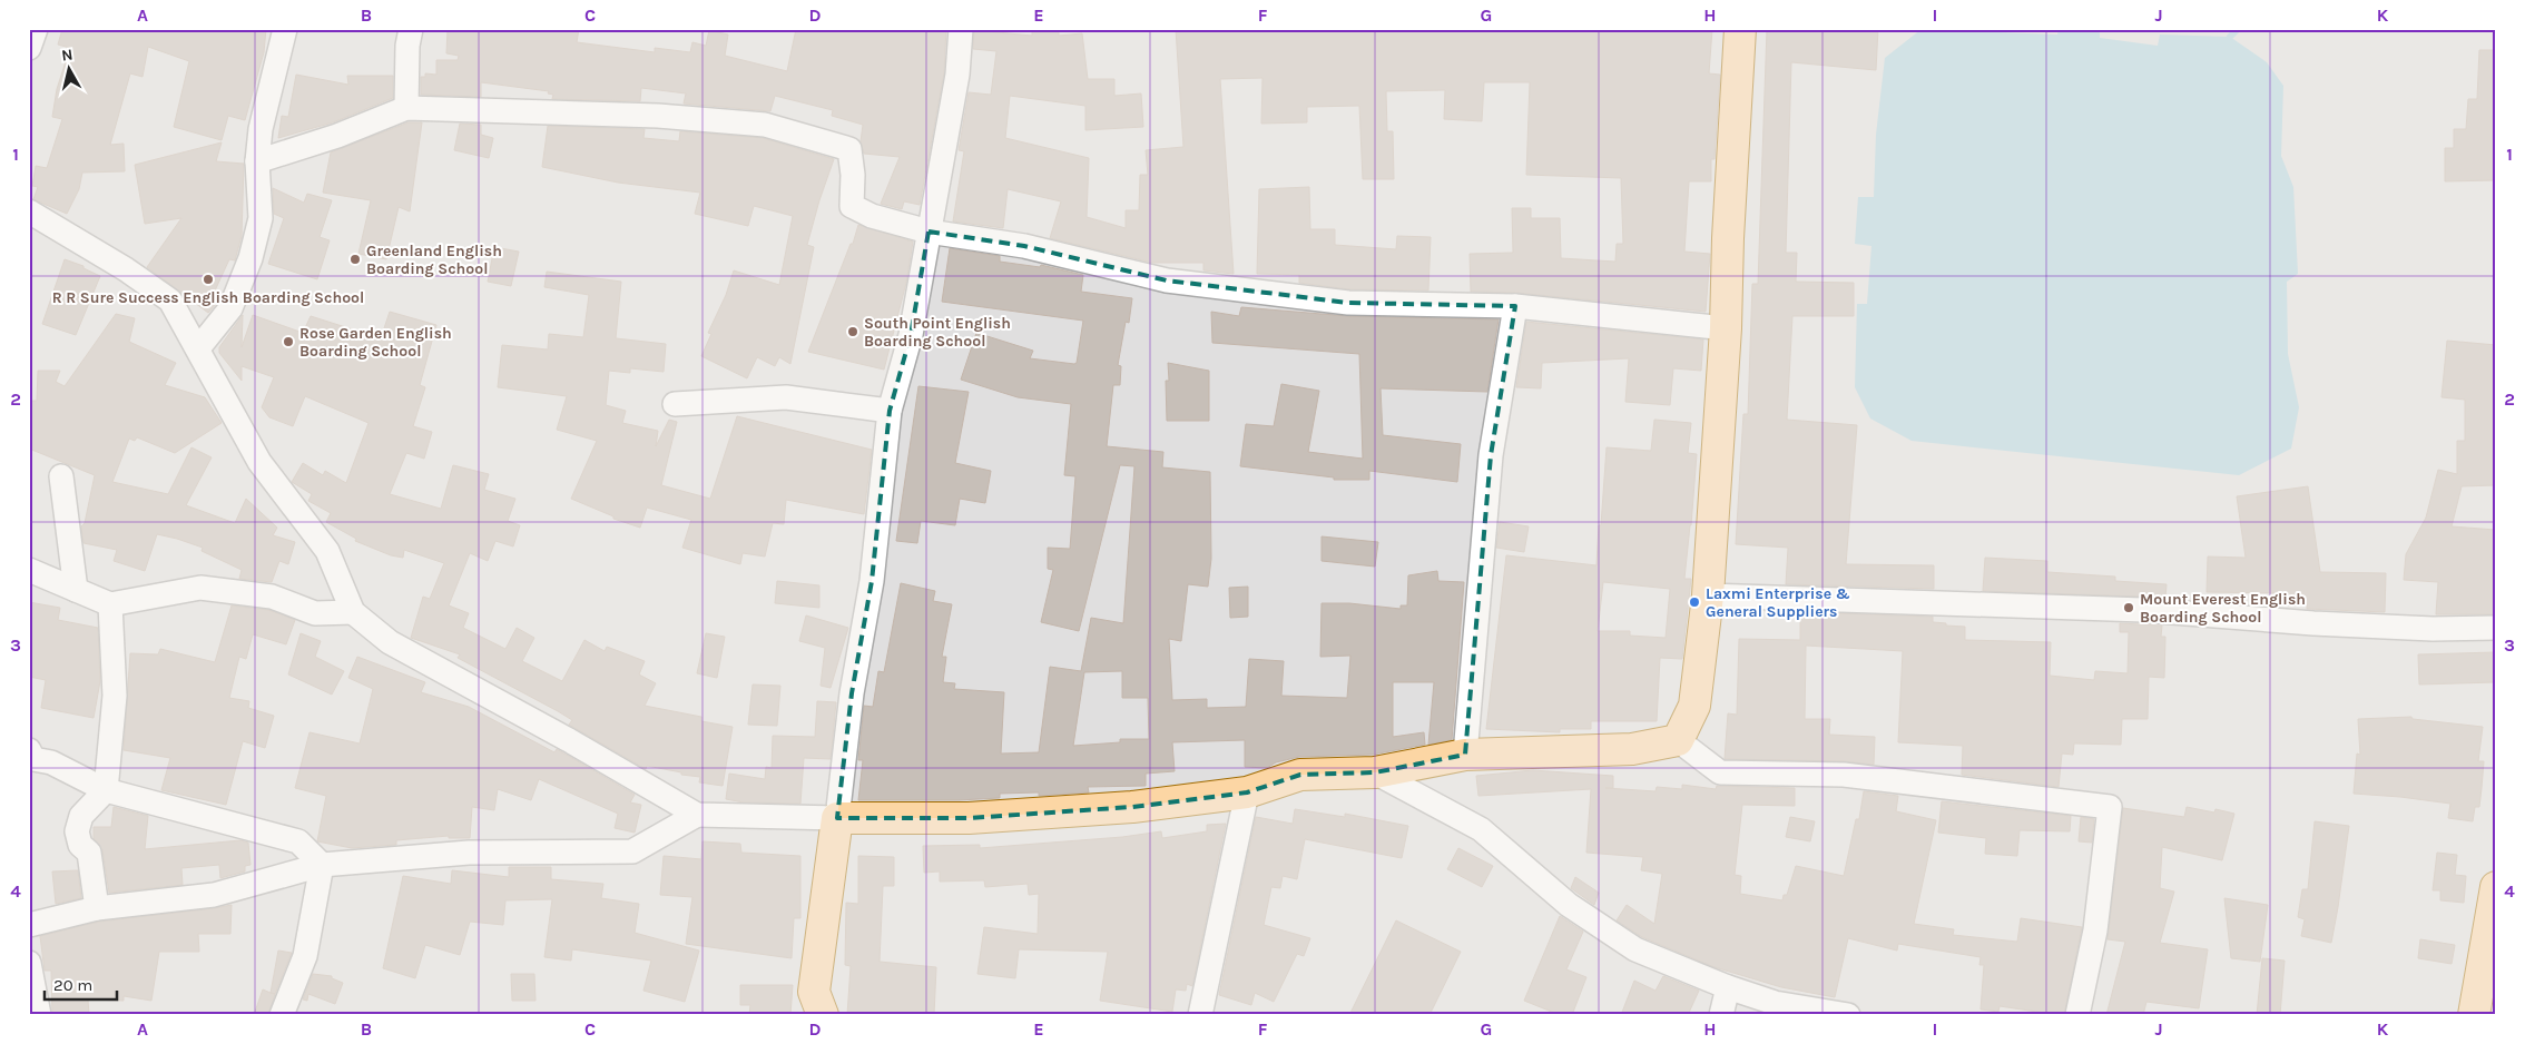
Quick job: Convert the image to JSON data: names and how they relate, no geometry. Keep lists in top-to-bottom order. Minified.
{"places":["Greenland English Boarding School","R R Sure Success English Boarding School","South Point English Boarding School","Rose Garden English Boarding School","Laxmi Enterprise & General Suppliers","Mount Everest English Boarding School"],"scale_bar":"20 m","north":"top","grid":{"columns":["A","B","C","D","E","F","G","H","I","J","K"],"rows":["1","2","3","4"]}}
